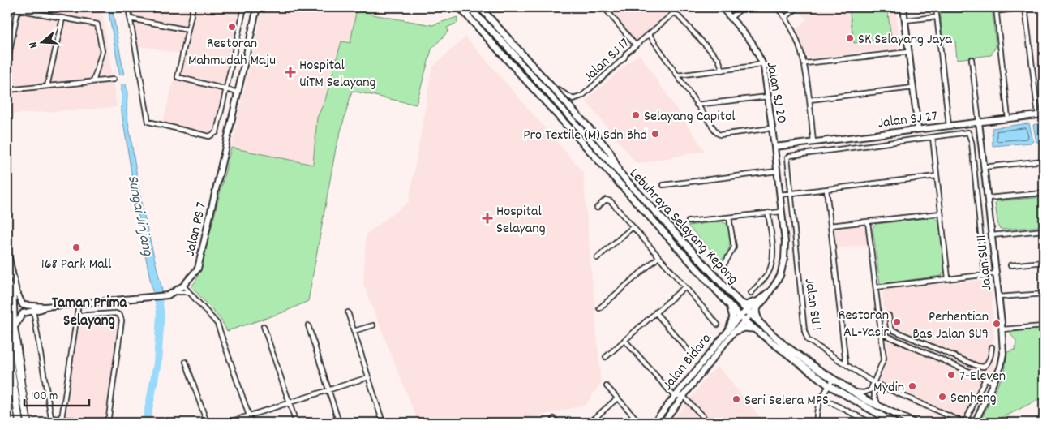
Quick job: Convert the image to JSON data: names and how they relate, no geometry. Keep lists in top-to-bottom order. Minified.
{"streets":{"main road":["Lebuhraya Selayang Kepong"],"street":["Jalan SJ 17","Jalan SJ 20","Jalan SJ 27","Jalan PS 7","Jalan SU 11","Jalan SU 1","Jalan Bidara"]},"crossings":[["Jalan SJ 17","Lebuhraya Selayang Kepong"],["Jalan SJ 20","Jalan SJ 27"],["Jalan SJ 20","Jalan Bidara"],["Jalan SJ 27","Jalan SU 11"],["Lebuhraya Selayang Kepong","Jalan Bidara"]],"districts":["Taman Prima Selayang"],"water":["Sungai Jinjang"],"places":{"other":["Restoran Mahmudah Maju","SK Selayang Jaya","Selayang Capitol","Pro Textile (M) Sdn Bhd","168 Park Mall","Restoran AL-Yasir","Perhentian Bas Jalan SU9","7-Eleven","Mydin","Senheng","Seri Selera MPS"],"health":["Hospital UiTM Selayang","Hospital Selayang"]},"scale_bar":"100 m","north":"left"}
